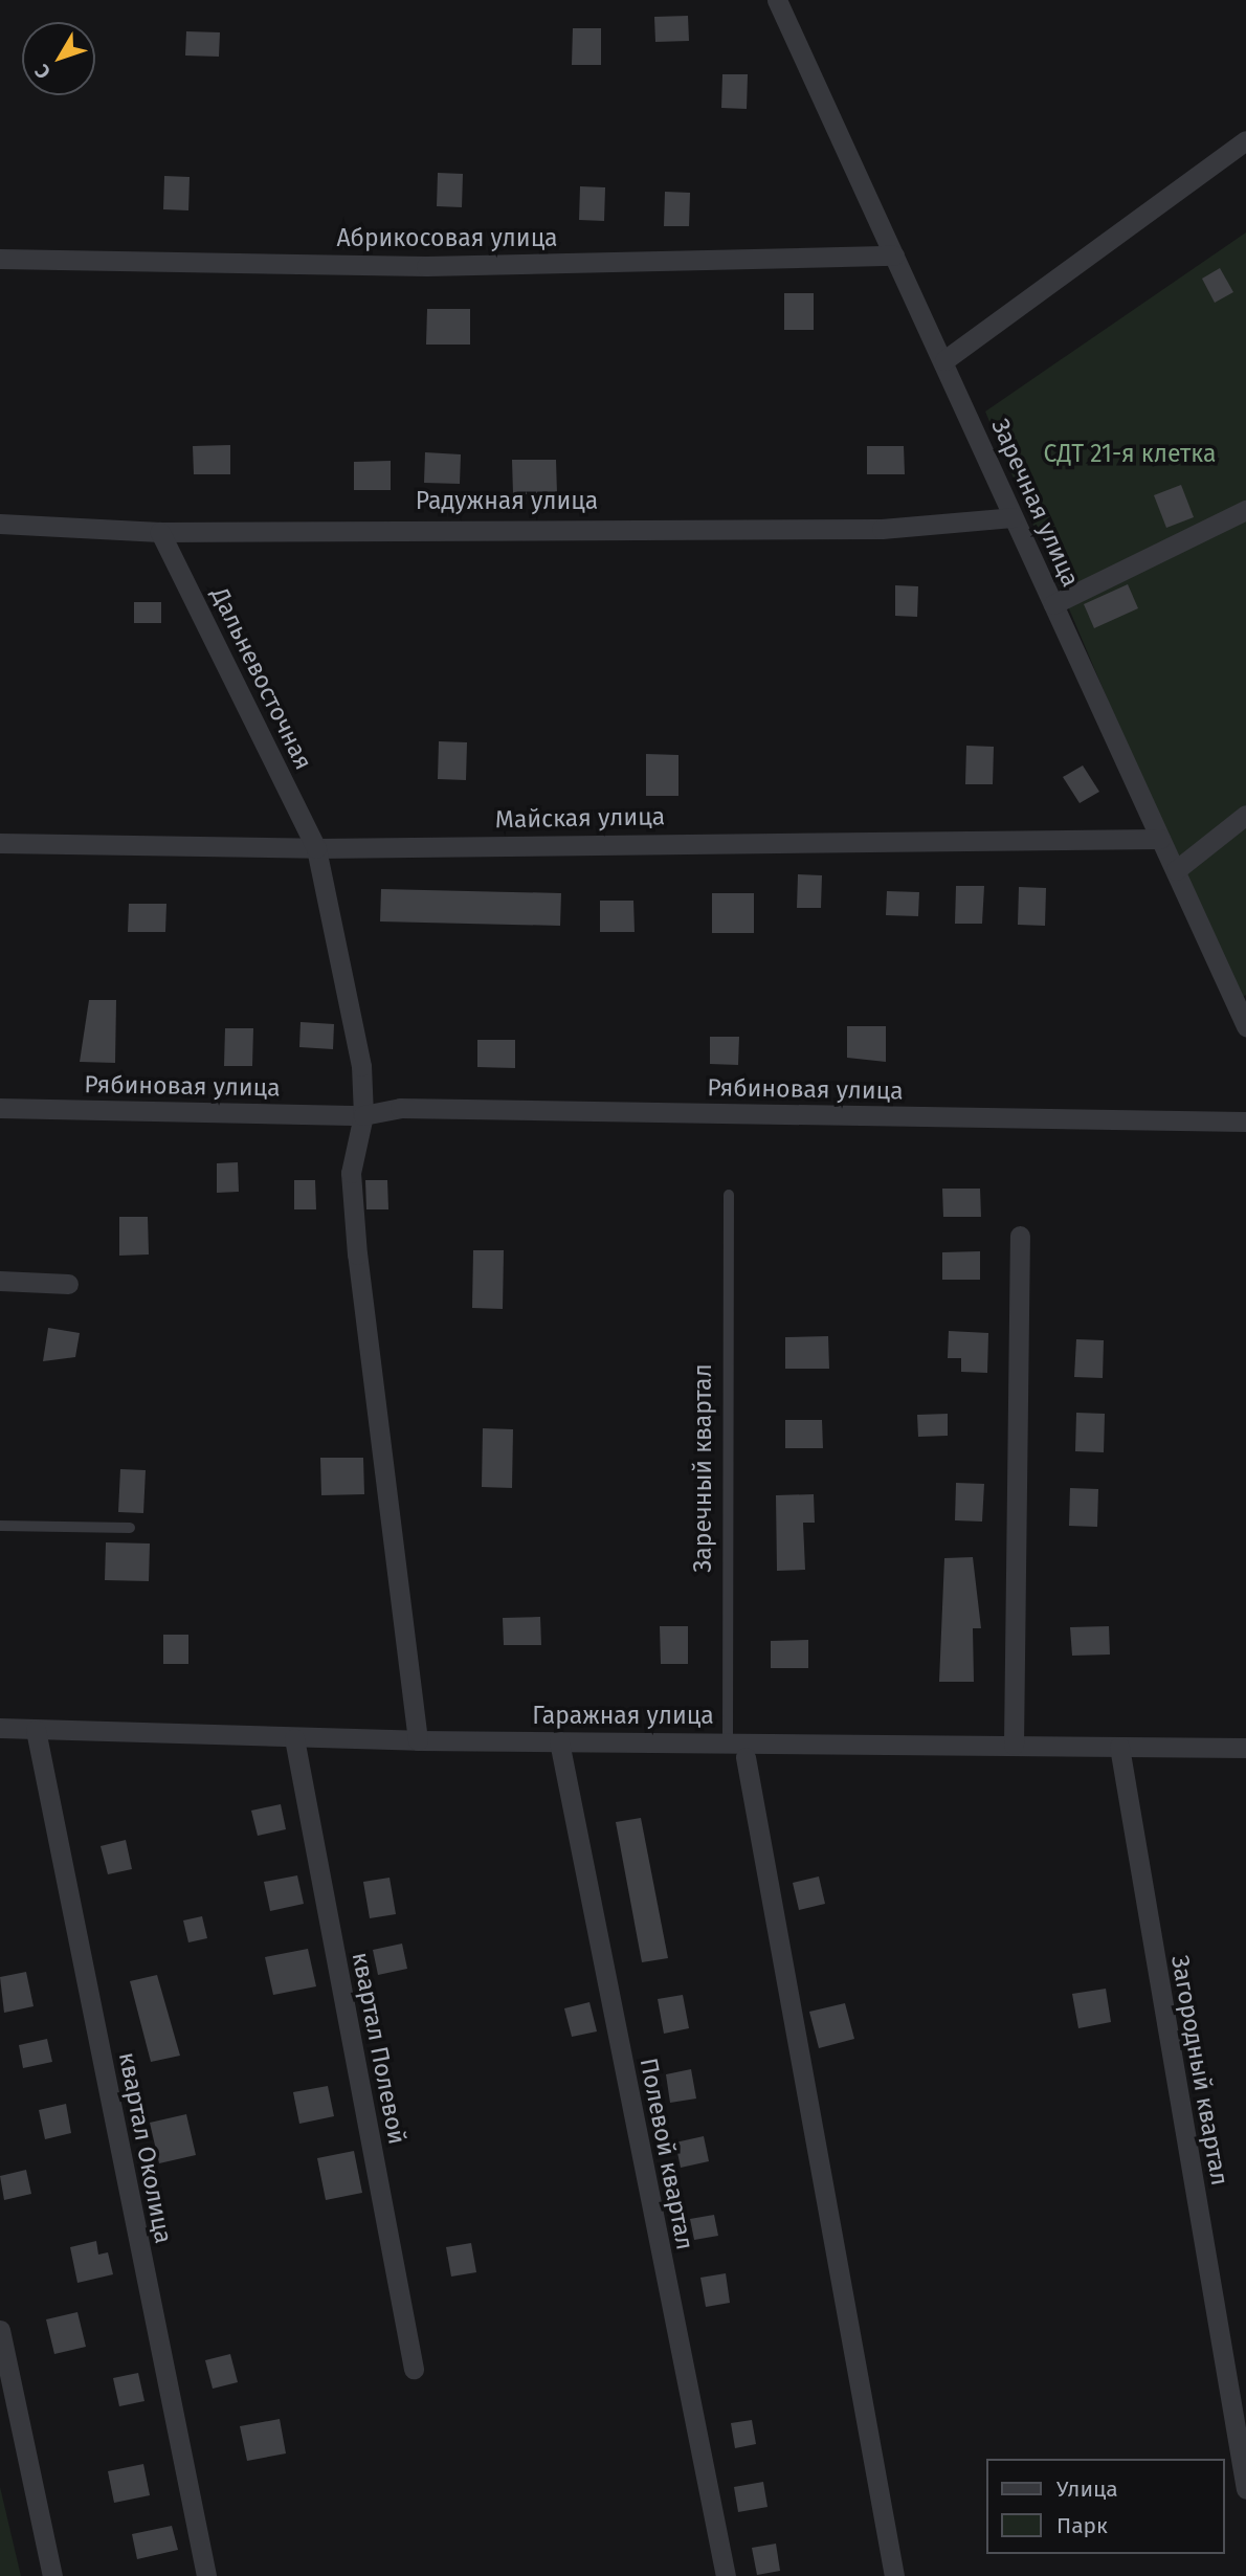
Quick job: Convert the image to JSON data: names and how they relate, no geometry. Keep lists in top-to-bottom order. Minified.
{"streets":{"street":["Абрикосовая улица","Радужная улица","Заречная улица","Дальневосточная","Майская улица","Рябиновая улица","Гаражная улица","квартал Полевой","Загородный квартал","квартал Околица","Полевой квартал"],"lane":["Заречный квартал"]},"crossings":[["Абрикосовая улица","Заречная улица"],["Радужная улица","Заречная улица"],["Радужная улица","Дальневосточная"],["Заречная улица","Майская улица"],["Дальневосточная","Майская улица"],["Заречный квартал","Гаражная улица"],["Гаражная улица","квартал Полевой"],["Гаражная улица","Загородный квартал"],["Гаражная улица","квартал Околица"],["Гаражная улица","Полевой квартал"]],"parks":["СДТ 21-я клетка"],"legend":["Улица","Парк"],"north":"bottom left"}
